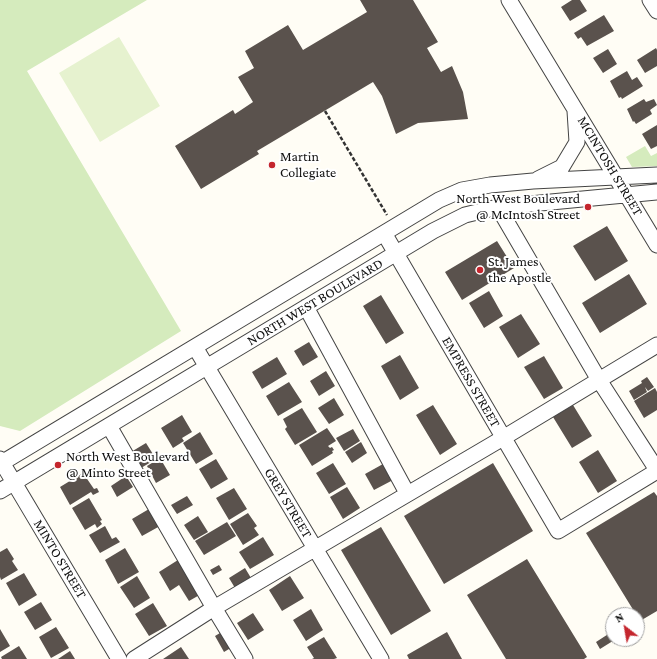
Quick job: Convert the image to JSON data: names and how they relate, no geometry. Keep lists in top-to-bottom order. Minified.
{"streets":{"street":["MCINTOSH STREET","NORTH WEST BOULEVARD","EMPRESS STREET","GREY STREET","MINTO STREET"]},"crossings":[["MCINTOSH STREET","NORTH WEST BOULEVARD"],["NORTH WEST BOULEVARD","EMPRESS STREET"],["NORTH WEST BOULEVARD","GREY STREET"],["NORTH WEST BOULEVARD","MINTO STREET"]],"places":["Martin Collegiate","North West Boulevard @ McIntosh Street","St. James the Apostle","North West Boulevard @ Minto Street"],"north":"top left"}
